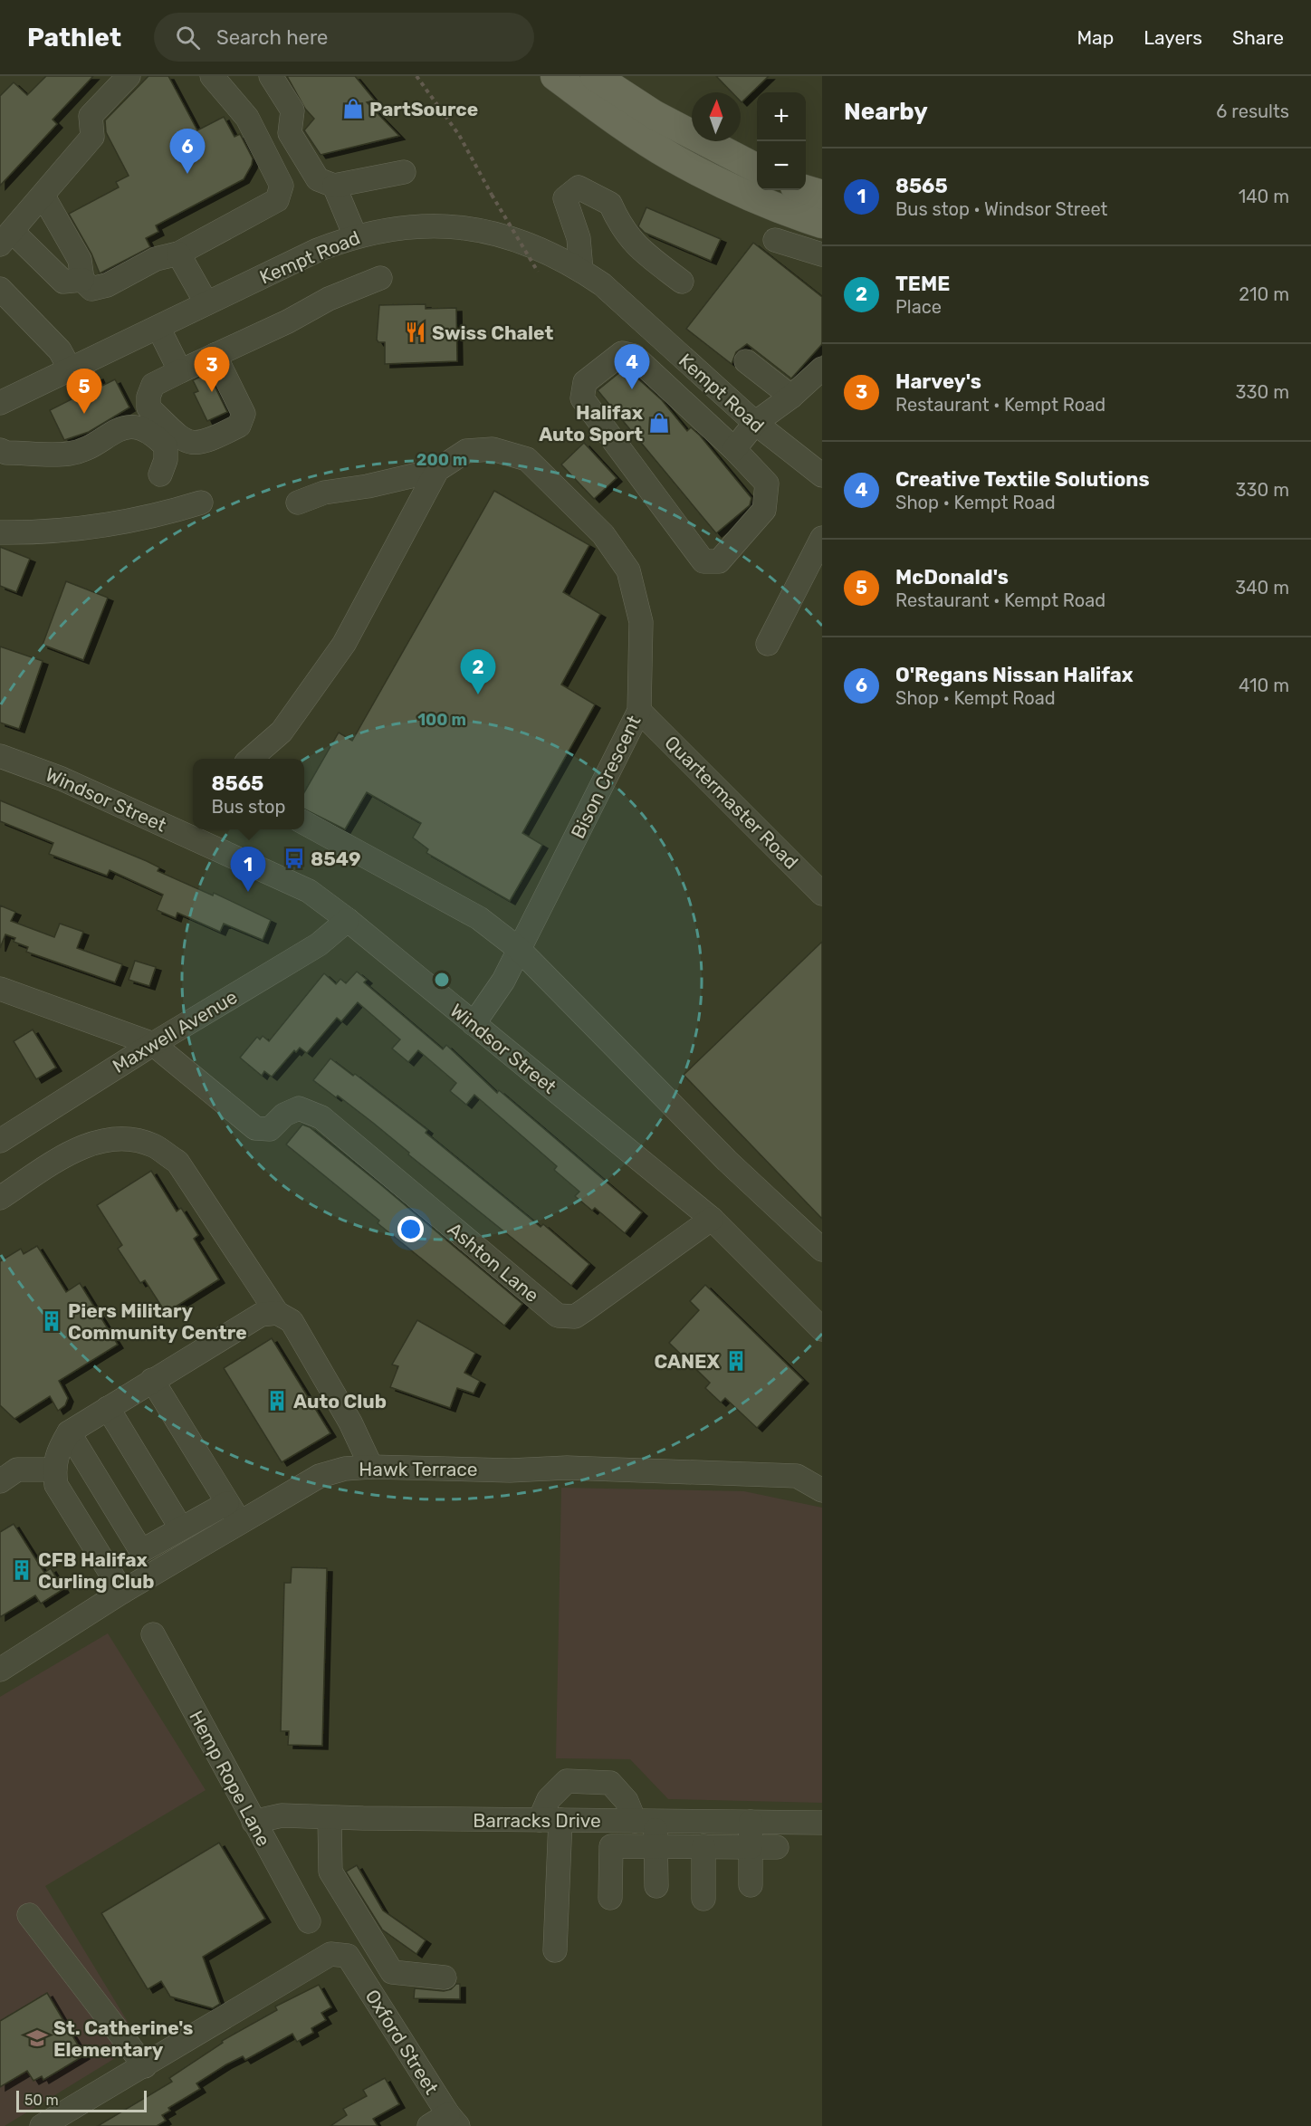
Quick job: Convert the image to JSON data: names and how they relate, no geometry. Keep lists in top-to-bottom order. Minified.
{"streets":{"street":["Kempt Road","Bison Crescent","Windsor Street","Quartermaster Road","Maxwell Avenue","Ashton Lane","Hawk Terrace","Hemp Rope Lane","Barracks Drive","Oxford Street"]},"crossings":[["Bison Crescent","Windsor Street"],["Bison Crescent","Quartermaster Road"],["Windsor Street","Maxwell Avenue"],["Windsor Street","Ashton Lane"],["Maxwell Avenue","Ashton Lane"],["Hemp Rope Lane","Barracks Drive"]],"places":{"shop":["PartSource","Halifax Auto Sport"],"restaurant":["Swiss Chalet"],"bus stop":["8549"],"building":["Piers Military Community Centre","CANEX","Auto Club","CFB Halifax Curling Club"],"school or university":["St. Catherine's Elementary"]},"scale_bar":"50 m","north":"top","page":{"header":"Pathlet","search":"Search here","nav":["Map","Layers","Share"],"heading":["Nearby","6 results"],"map_buttons":["+","−"],"pins":["6","4","3","5","2","1"],"list":[{"mark":"1","name":"8565","note":"Bus stop · Windsor Street","value":"140 m"},{"mark":"2","name":"TEME","note":"Place","value":"210 m"},{"mark":"3","name":"Harvey's","note":"Restaurant · Kempt Road","value":"330 m"},{"mark":"4","name":"Creative Textile Solutions","note":"Shop · Kempt Road","value":"330 m"},{"mark":"5","name":"McDonald's","note":"Restaurant · Kempt Road","value":"340 m"},{"mark":"6","name":"O'Regans Nissan Halifax","note":"Shop · Kempt Road","value":"410 m"}],"popup":["8565","Bus stop"],"scale":"50 m"},"rings":["200 m","100 m"]}
